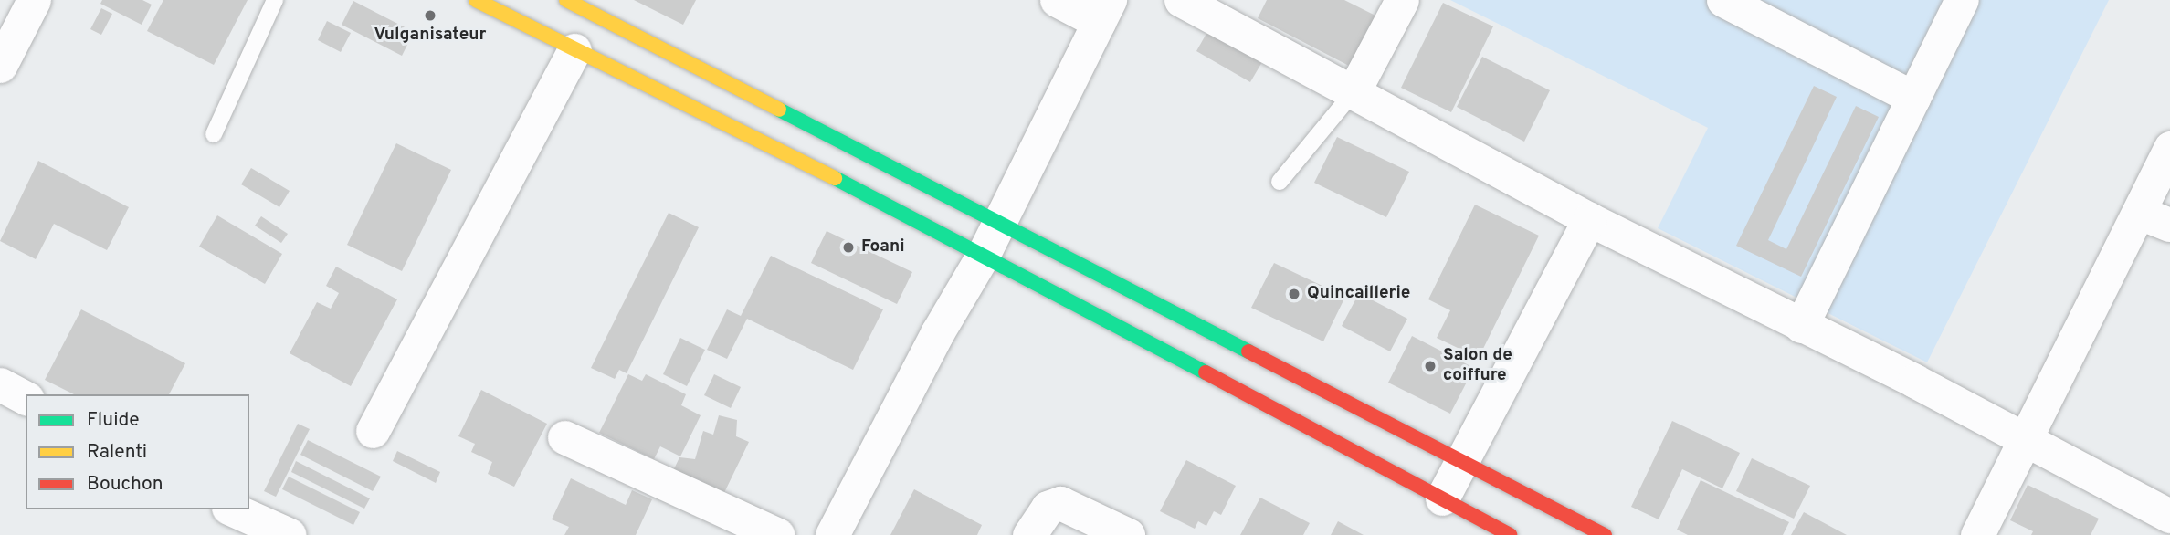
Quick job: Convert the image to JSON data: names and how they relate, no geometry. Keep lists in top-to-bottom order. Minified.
{"places":["Vulganisateur","Foani","Quincaillerie","Salon de coiffure"],"legend":["Fluide","Ralenti","Bouchon"]}
